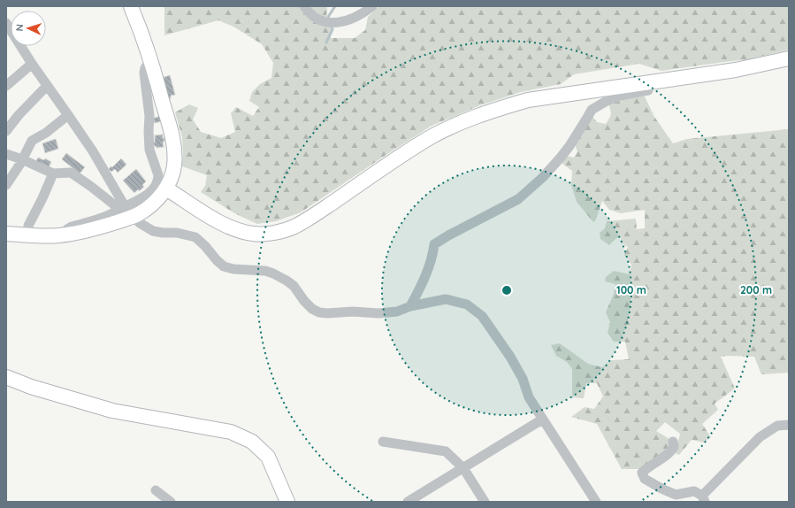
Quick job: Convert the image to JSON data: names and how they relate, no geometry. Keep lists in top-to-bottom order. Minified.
{"north":"left","rings":["100 m","200 m"]}
